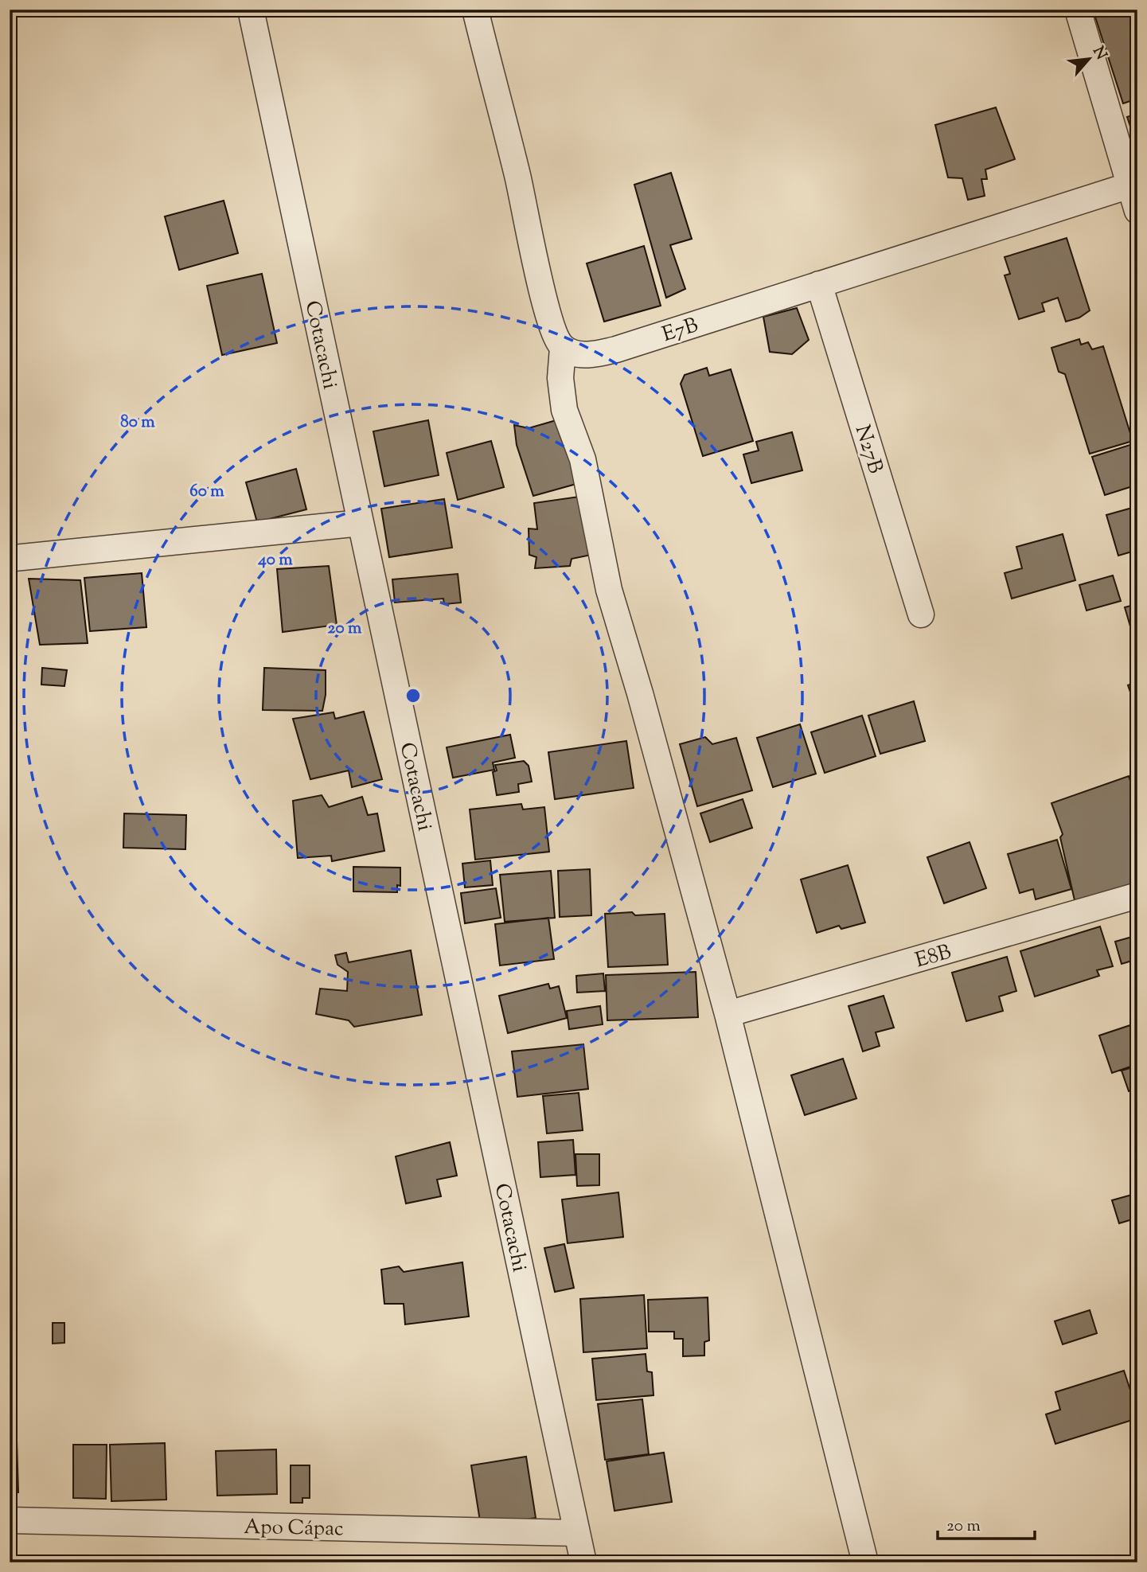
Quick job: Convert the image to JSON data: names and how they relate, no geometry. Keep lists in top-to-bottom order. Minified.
{"streets":{"street":["E7B","Cotacachi","N27B","E8B","Apo Cápac"]},"crossings":[["E7B","N27B"],["Cotacachi","Apo Cápac"]],"scale_bar":"20 m","north":"top right","rings":["80 m","60 m","40 m","20 m"]}
